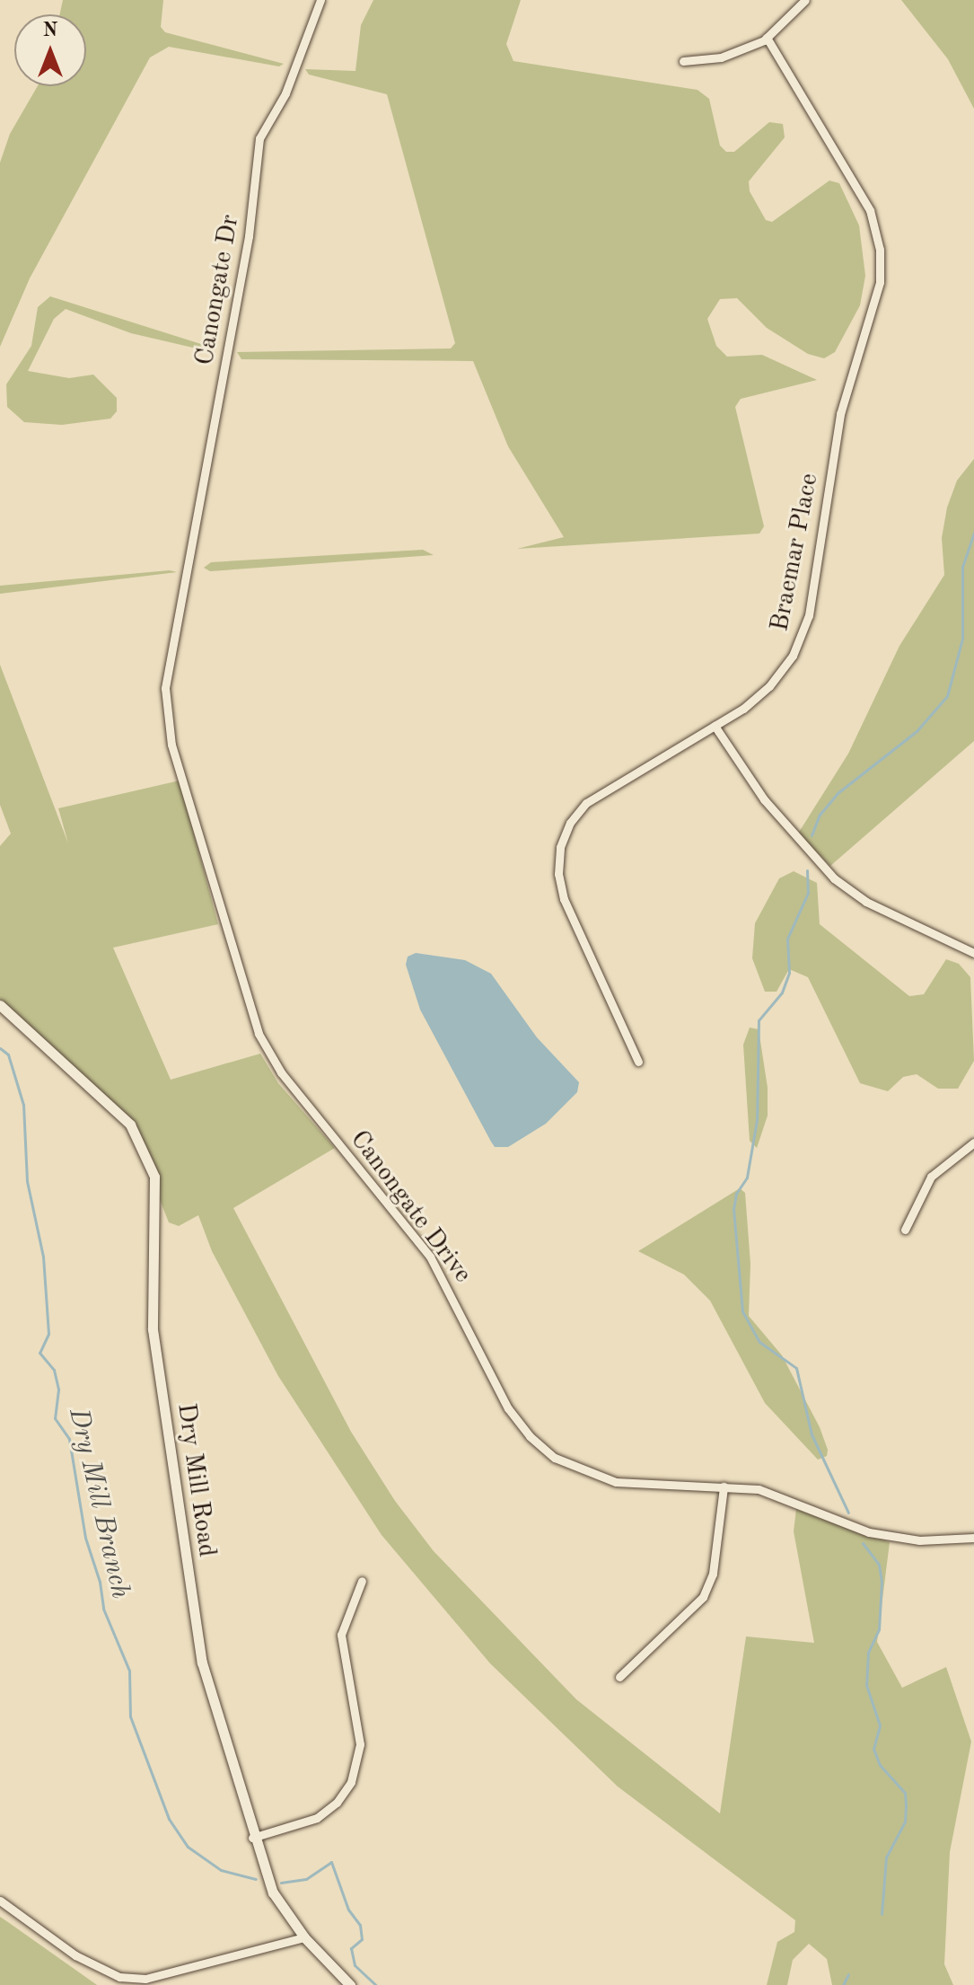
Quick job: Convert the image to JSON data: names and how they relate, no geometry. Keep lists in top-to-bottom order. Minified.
{"streets":{"street":["Canongate Dr","Braemar Place","Canongate Drive","Dry Mill Road"]},"crossings":[["Canongate Dr","Canongate Drive"]],"water":["Dry Mill Branch"],"north":"top"}
